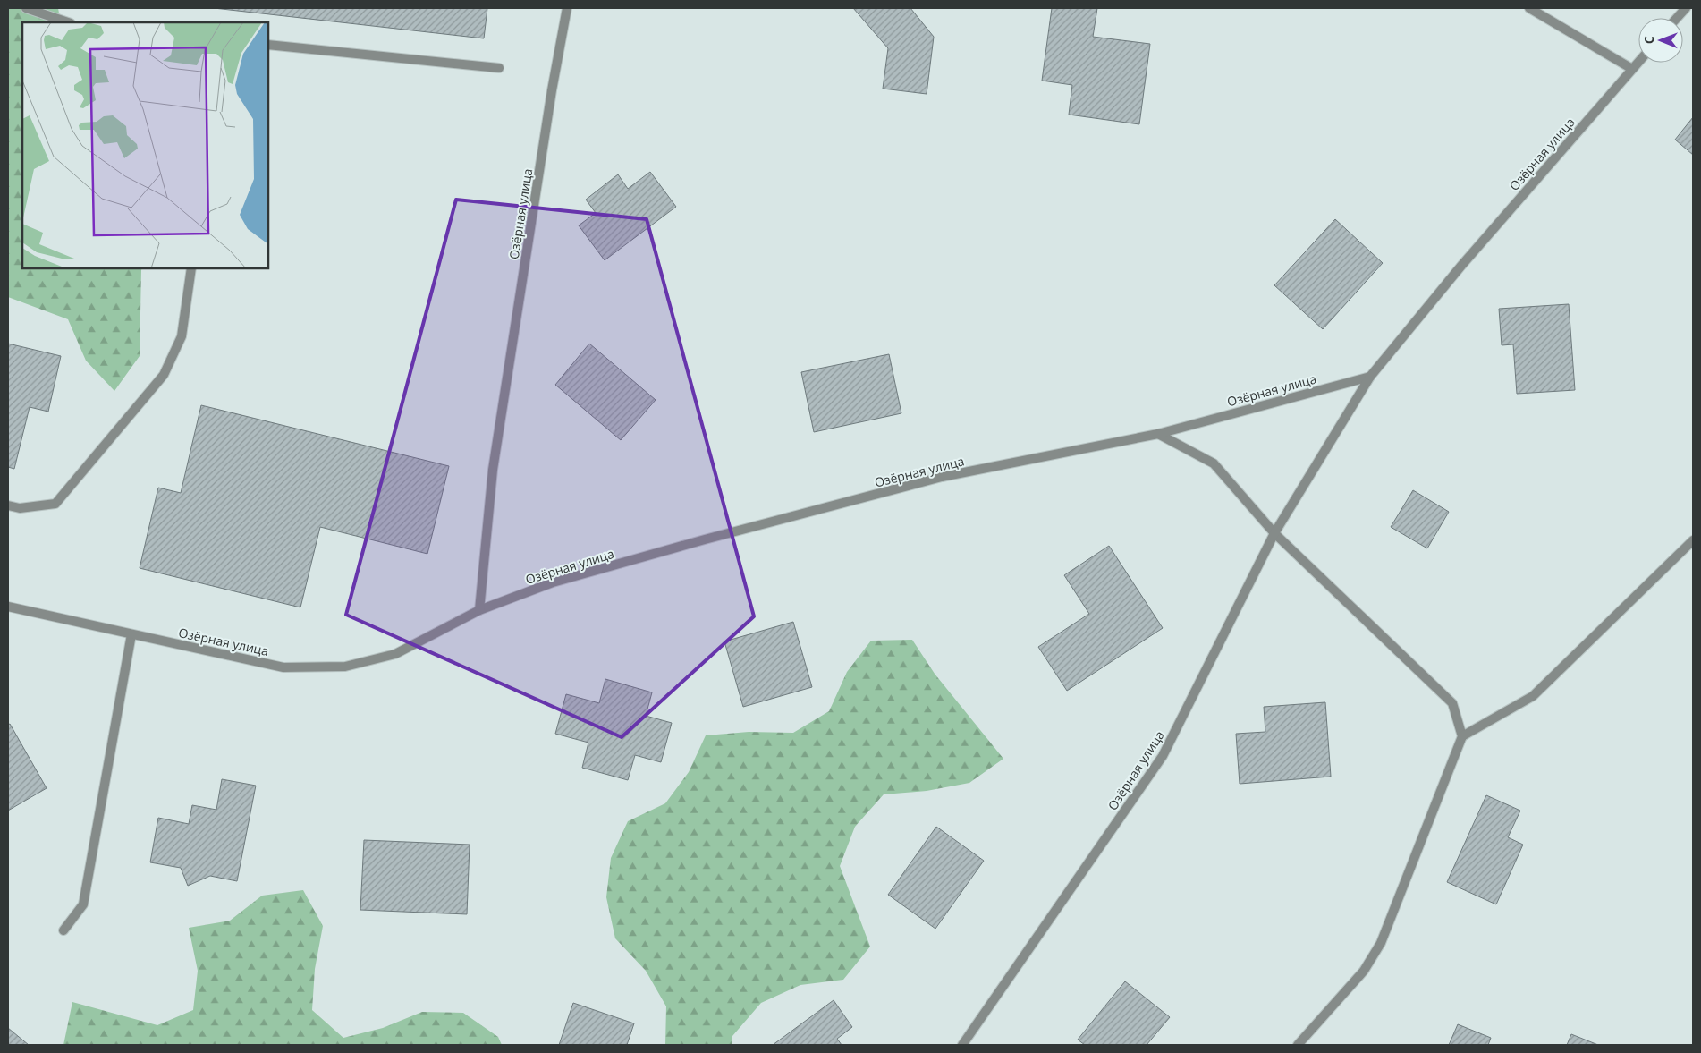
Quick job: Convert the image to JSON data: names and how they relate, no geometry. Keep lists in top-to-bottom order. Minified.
{"streets":{"street":["Озёрная улица"]},"north":"left"}
